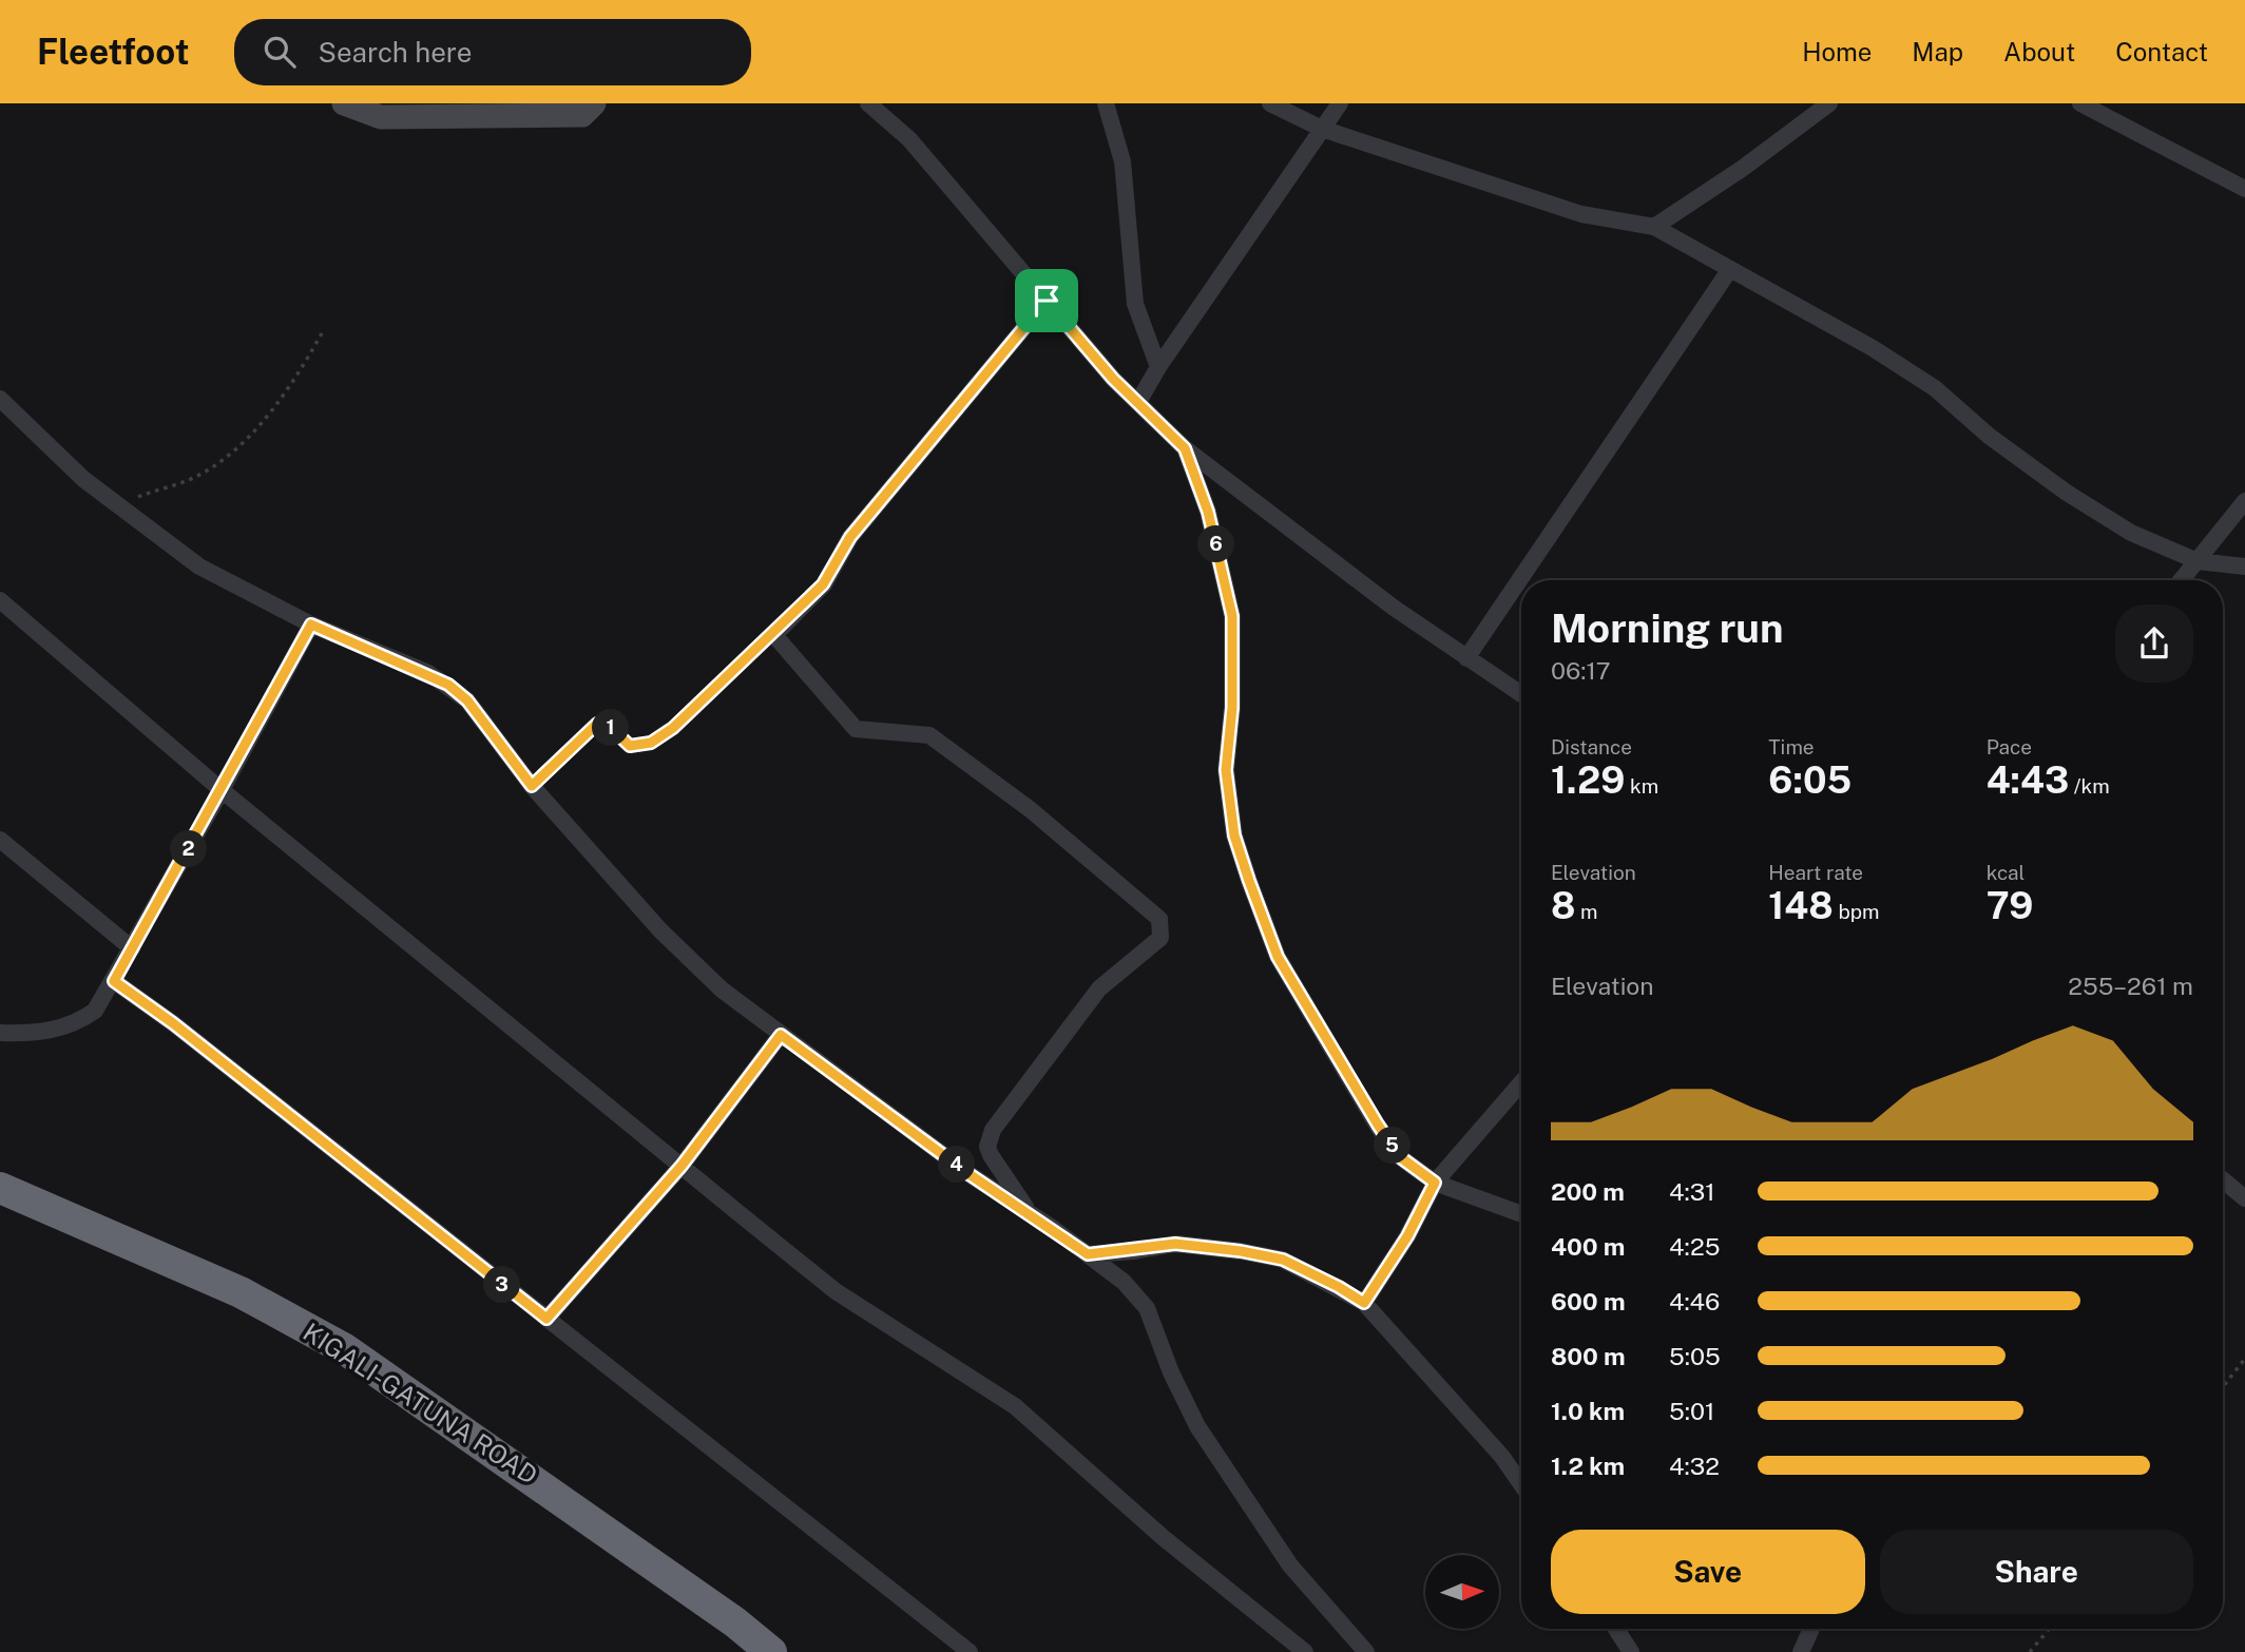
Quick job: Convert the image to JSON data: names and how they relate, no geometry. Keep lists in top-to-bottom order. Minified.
{"streets":{"highway":["KIGALI-GATUNA ROAD"]},"north":"right","page":{"header":"Fleetfoot","search":"Search here","nav":["Home","Map","About","Contact"],"pins":["6","1","2","5","4","3"],"heading":["Morning run","06:17"],"stats":[["Distance","1.29 km"],["Time","6:05"],["Pace","4:43 /km"],["Elevation","8 m"],["Heart rate","148 bpm"],["kcal","79"]],"chart":["Elevation","255–261 m"],"list":[{"name":"200 m","note":"4:31"},{"name":"400 m","note":"4:25"},{"name":"600 m","note":"4:46"},{"name":"800 m","note":"5:05"},{"name":"1.0 km","note":"5:01"},{"name":"1.2 km","note":"4:32"}],"buttons":["Save","Share"]}}
